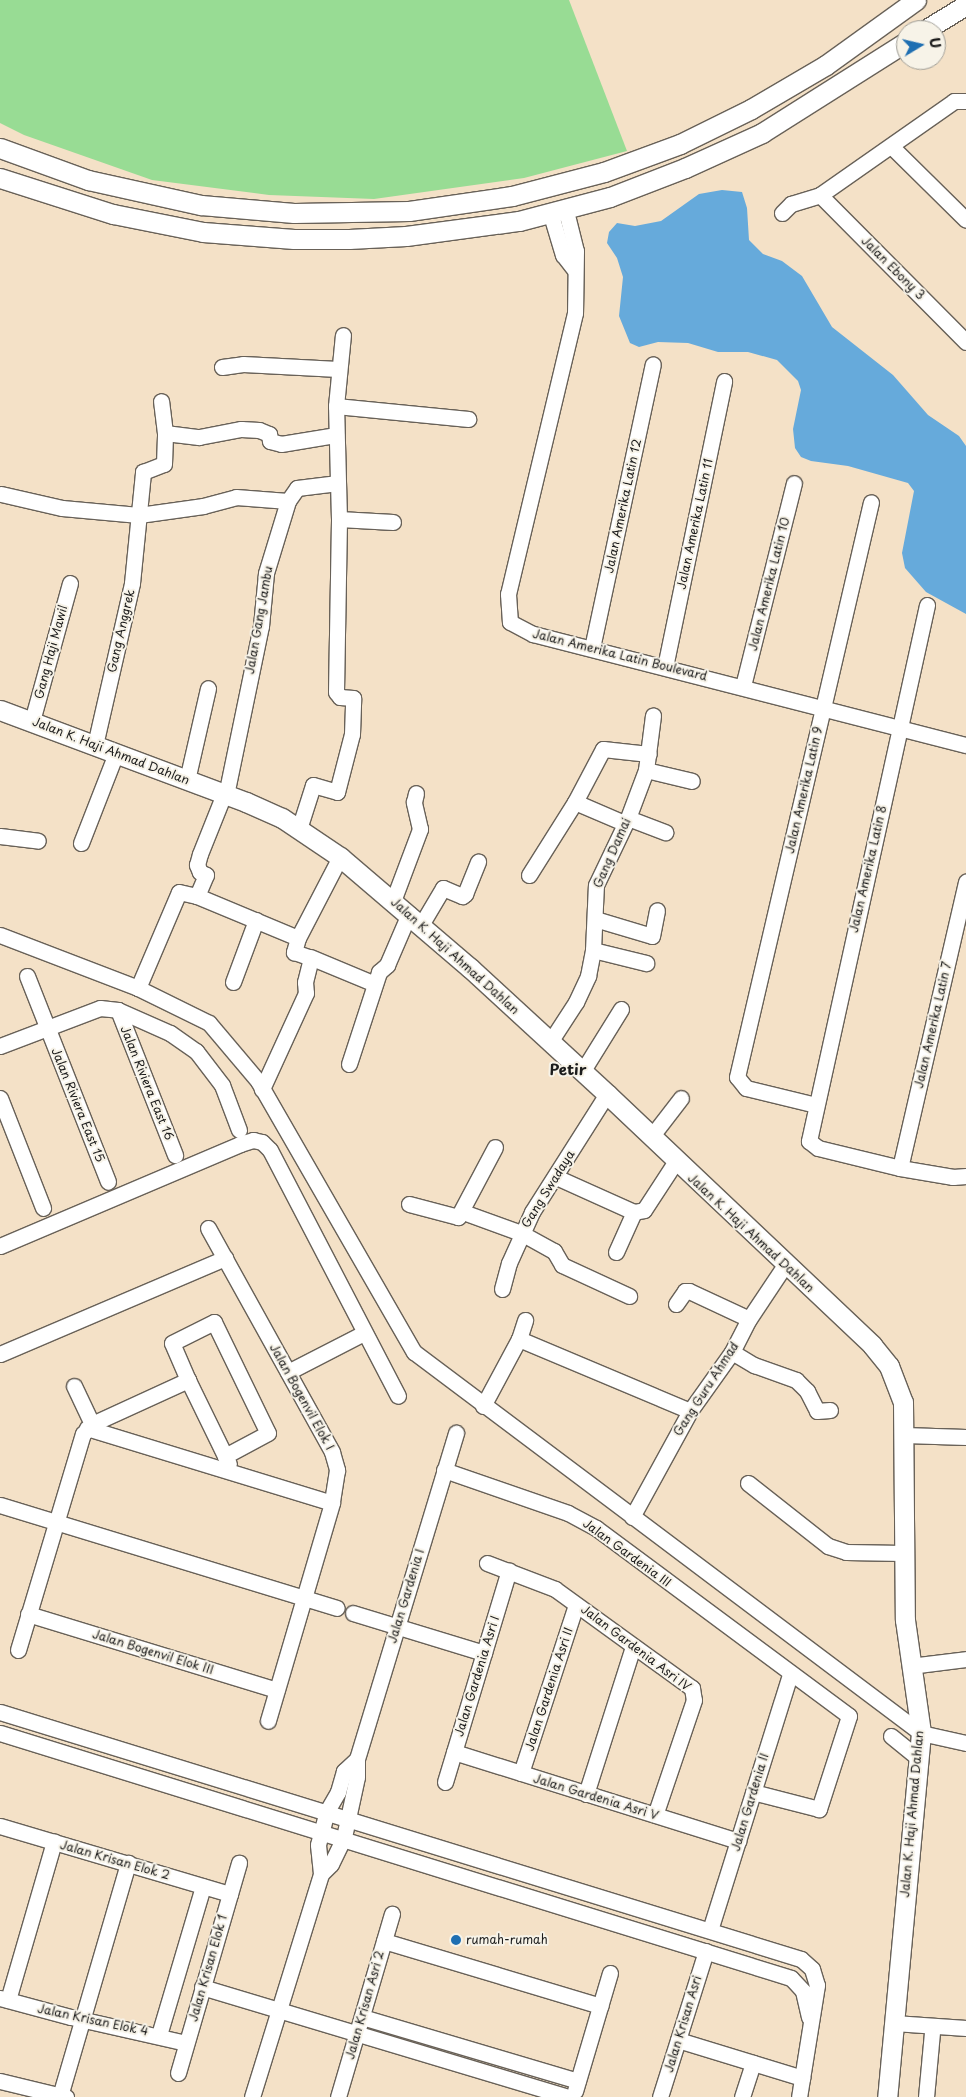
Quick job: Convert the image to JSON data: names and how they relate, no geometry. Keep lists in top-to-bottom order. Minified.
{"streets":{"main road":["Jalan K. Haji Ahmad Dahlan"],"street":["Jalan Ebony 3","Jalan Amerika Latin 12","Jalan Amerika Latin 11","Jalan Amerika Latin 10","Jalan Gang Jambu","Gang Anggrek","Gang Haji Mawil","Jalan Amerika Latin Boulevard","Jalan Amerika Latin 9","Gang Damai","Jalan Amerika Latin 8","Jalan Amerika Latin 7","Jalan Riviera East 16","Jalan Riviera East 15","Gang Swadaya","Gang Guru Ahmad","Jalan Bogenvil Elok I","Jalan Gardenia III","Jalan Gardenia I","Jalan Gardenia Asri IV","Jalan Bogenvil Elok III","Jalan Gardenia Asri I","Jalan Gardenia Asri II","Jalan Gardenia Asri V","Jalan Gardenia II","Jalan Krisan Elok 2","Jalan Krisan Elok 1","Jalan Krisan Asri 2","Jalan Krisan Elok 4","Jalan Krisan Asri"]},"crossings":[["Jalan Amerika Latin 12","Jalan Amerika Latin Boulevard"],["Jalan Amerika Latin 11","Jalan Amerika Latin Boulevard"],["Jalan Amerika Latin 10","Jalan Amerika Latin Boulevard"],["Jalan Gang Jambu","Jalan K. Haji Ahmad Dahlan"],["Gang Anggrek","Jalan K. Haji Ahmad Dahlan"],["Gang Haji Mawil","Jalan K. Haji Ahmad Dahlan"],["Jalan Amerika Latin Boulevard","Jalan Amerika Latin 9"],["Jalan Amerika Latin Boulevard","Jalan Amerika Latin 8"],["Jalan K. Haji Ahmad Dahlan","Gang Damai"],["Jalan K. Haji Ahmad Dahlan","Gang Swadaya"],["Jalan K. Haji Ahmad Dahlan","Gang Guru Ahmad"],["Jalan Amerika Latin 9","Jalan Amerika Latin 8"],["Jalan Amerika Latin 8","Jalan Amerika Latin 7"],["Jalan Bogenvil Elok I","Jalan Bogenvil Elok III"],["Jalan Gardenia III","Jalan Gardenia I"],["Jalan Gardenia III","Jalan Gardenia II"],["Jalan Gardenia Asri IV","Jalan Gardenia Asri I"],["Jalan Gardenia Asri IV","Jalan Gardenia Asri II"],["Jalan Gardenia Asri IV","Jalan Gardenia Asri V"],["Jalan Gardenia Asri I","Jalan Gardenia Asri V"],["Jalan Gardenia Asri II","Jalan Gardenia Asri V"],["Jalan Gardenia Asri V","Jalan Gardenia II"],["Jalan Krisan Elok 2","Jalan Krisan Elok 1"],["Jalan Krisan Elok 1","Jalan Krisan Elok 4"]],"districts":["Petir"],"places":["rumah-rumah"],"north":"right"}
